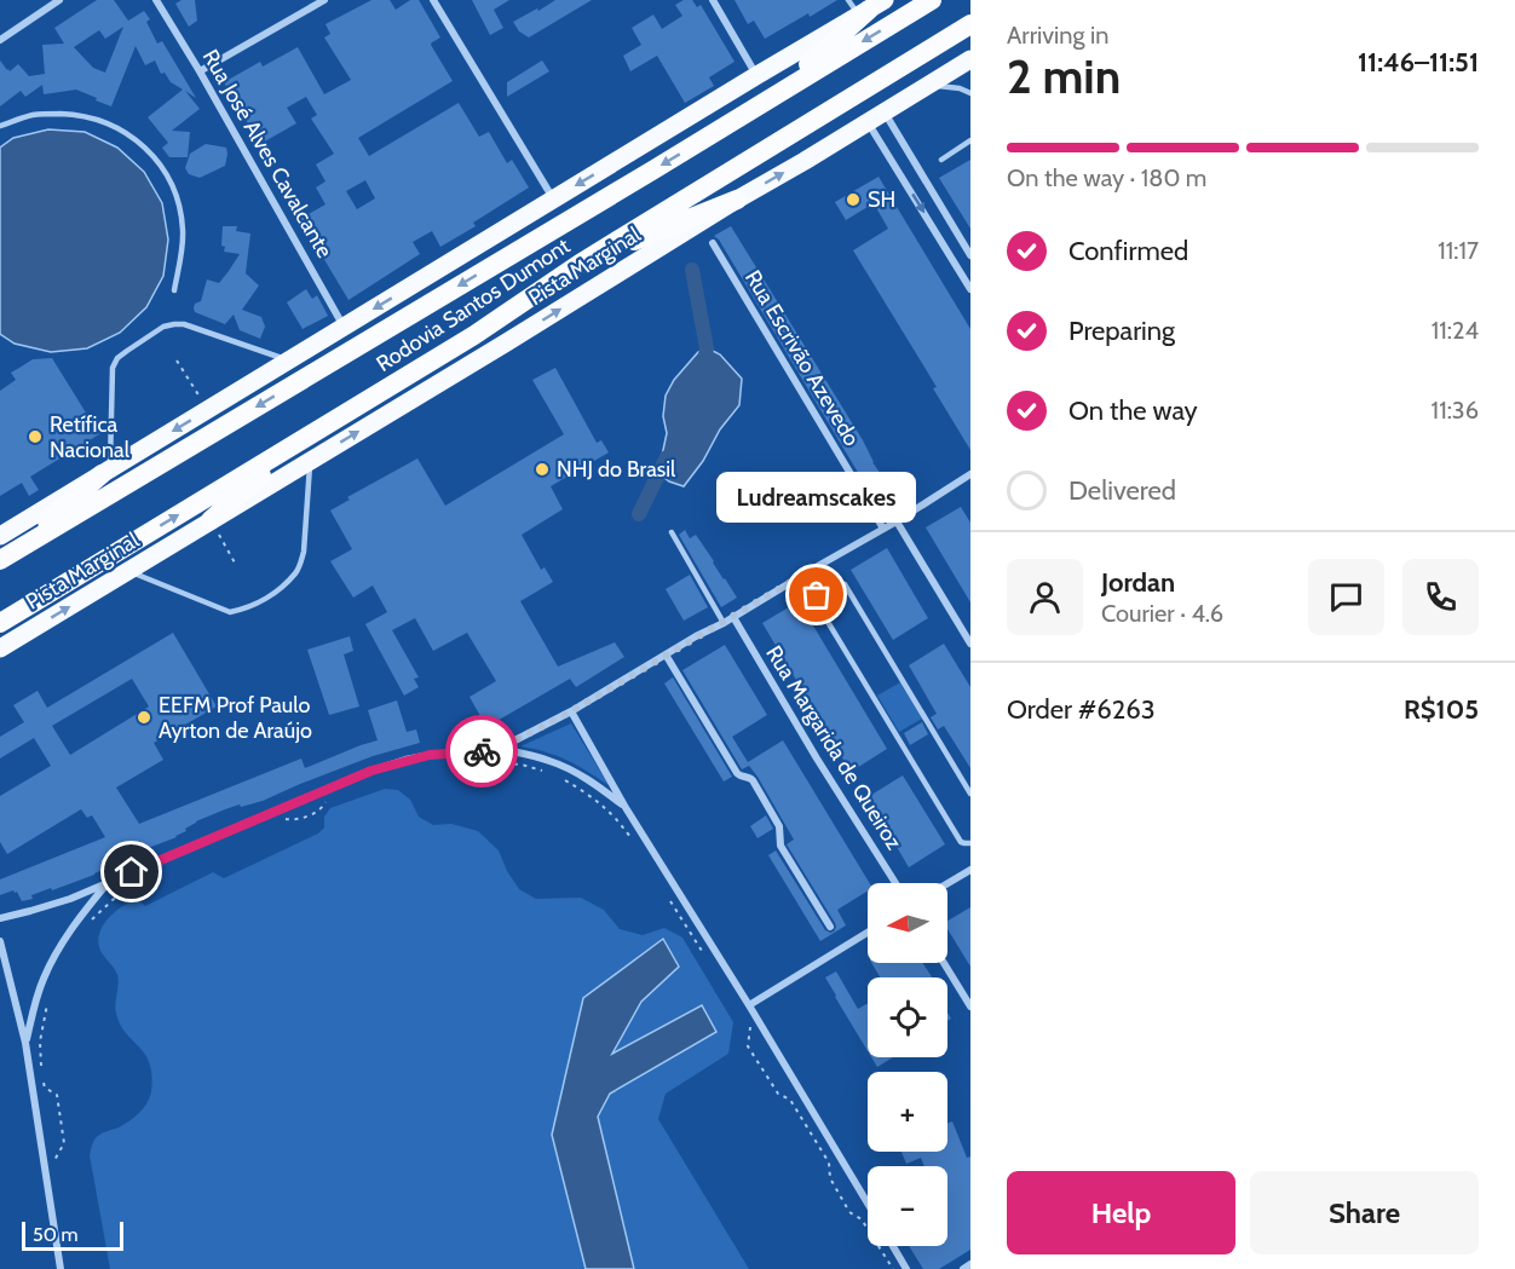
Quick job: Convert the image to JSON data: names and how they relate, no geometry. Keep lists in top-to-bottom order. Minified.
{"streets":{"highway":["Rodovia Santos Dumont"],"main road":["Pista Marginal"],"street":["Rua José Alves Cavalcante","Rua Escrivão Azevedo","Rua Margarida de Queiroz"]},"places":["SH","Retífica Nacional","NHJ do Brasil","Ludreamscakes","EEFM Prof Paulo Ayrton de Araújo"],"scale_bar":"50 m","north":"left","page":{"heading":["2 min","Arriving in","11:46–11:51"],"panel":["Jordan","Courier · 4.6","Order #6263","R$105"],"bar":"On the way · 180 m","list":[["Confirmed","11:17"],["Preparing","11:24"],["On the way","11:36"],"Delivered"],"bubble":"Ludreamscakes","map_buttons":["+","−"],"buttons":["Help","Share"],"scale":"50 m"}}
